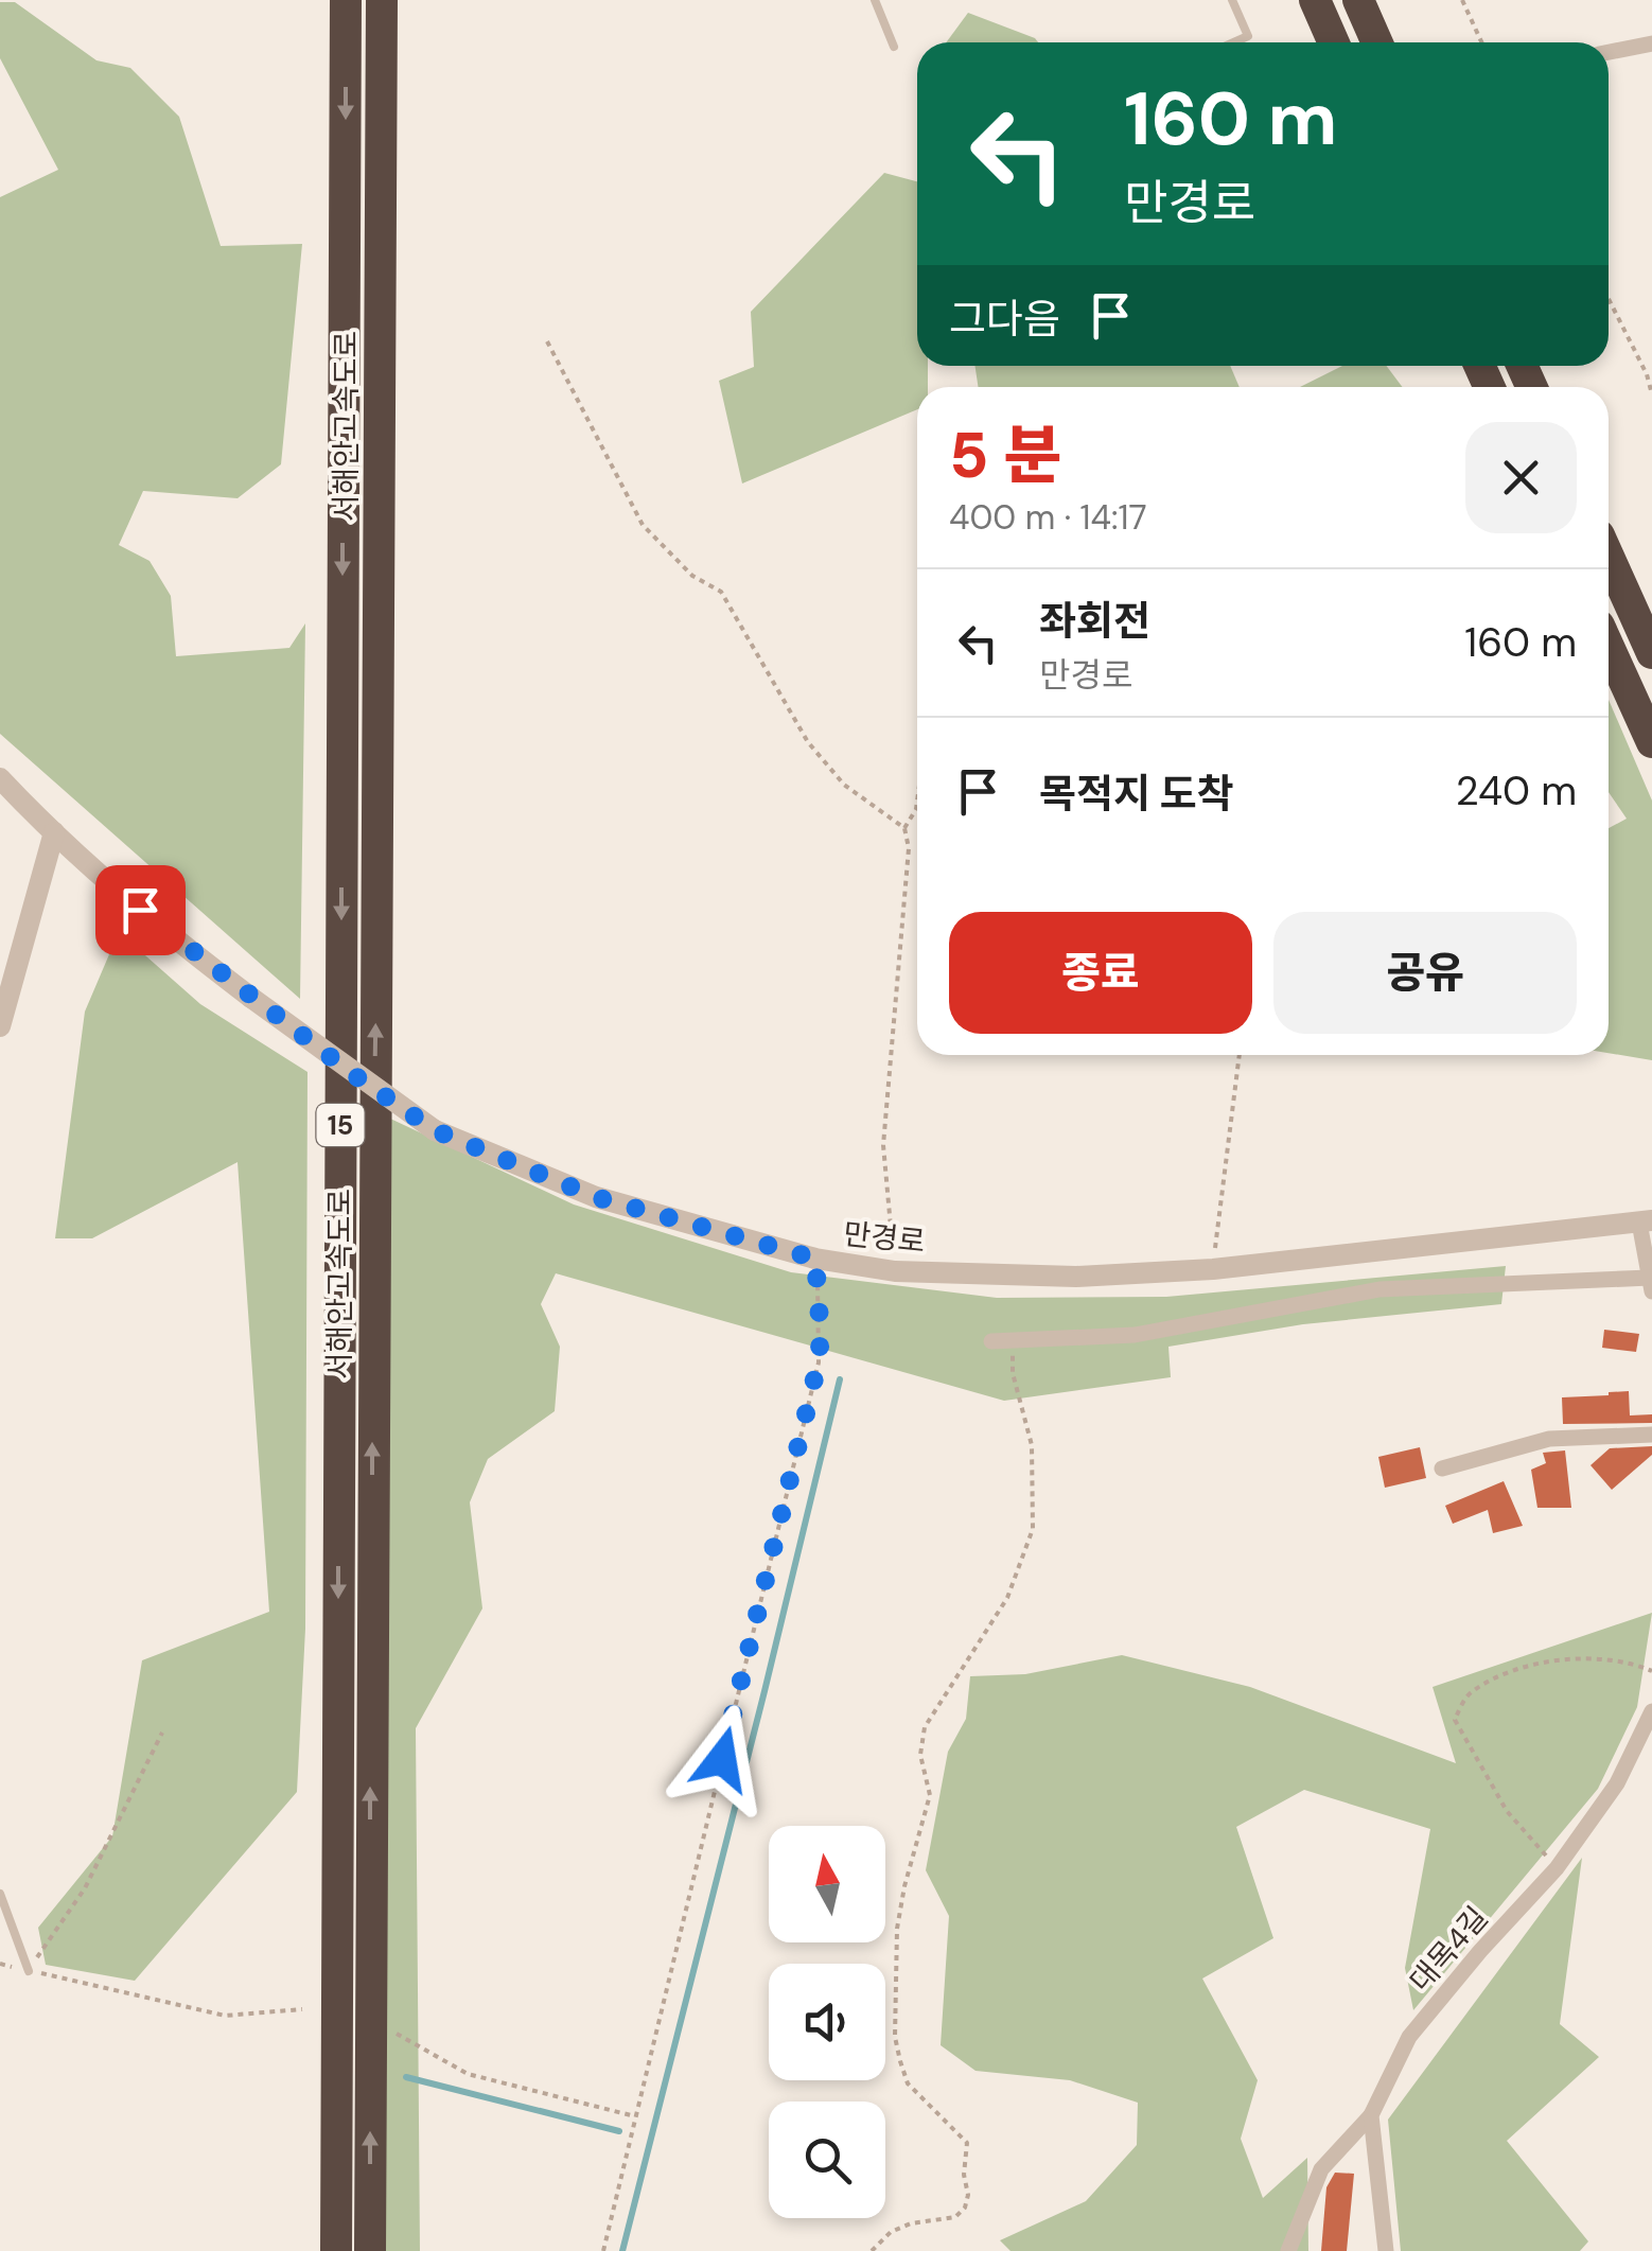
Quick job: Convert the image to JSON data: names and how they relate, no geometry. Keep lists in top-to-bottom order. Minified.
{"streets":{"highway":["서해안고속도로","15"],"street":["만경로","대목4길"]},"north":"top","page":{"turn":["160 m","만경로"],"then":"그다음","heading":["5 분","400 m · 14:17"],"list":[{"name":"좌회전","note":"만경로","value":"160 m"},{"name":"목적지 도착","value":"240 m"}],"buttons":["종료","공유"]}}
